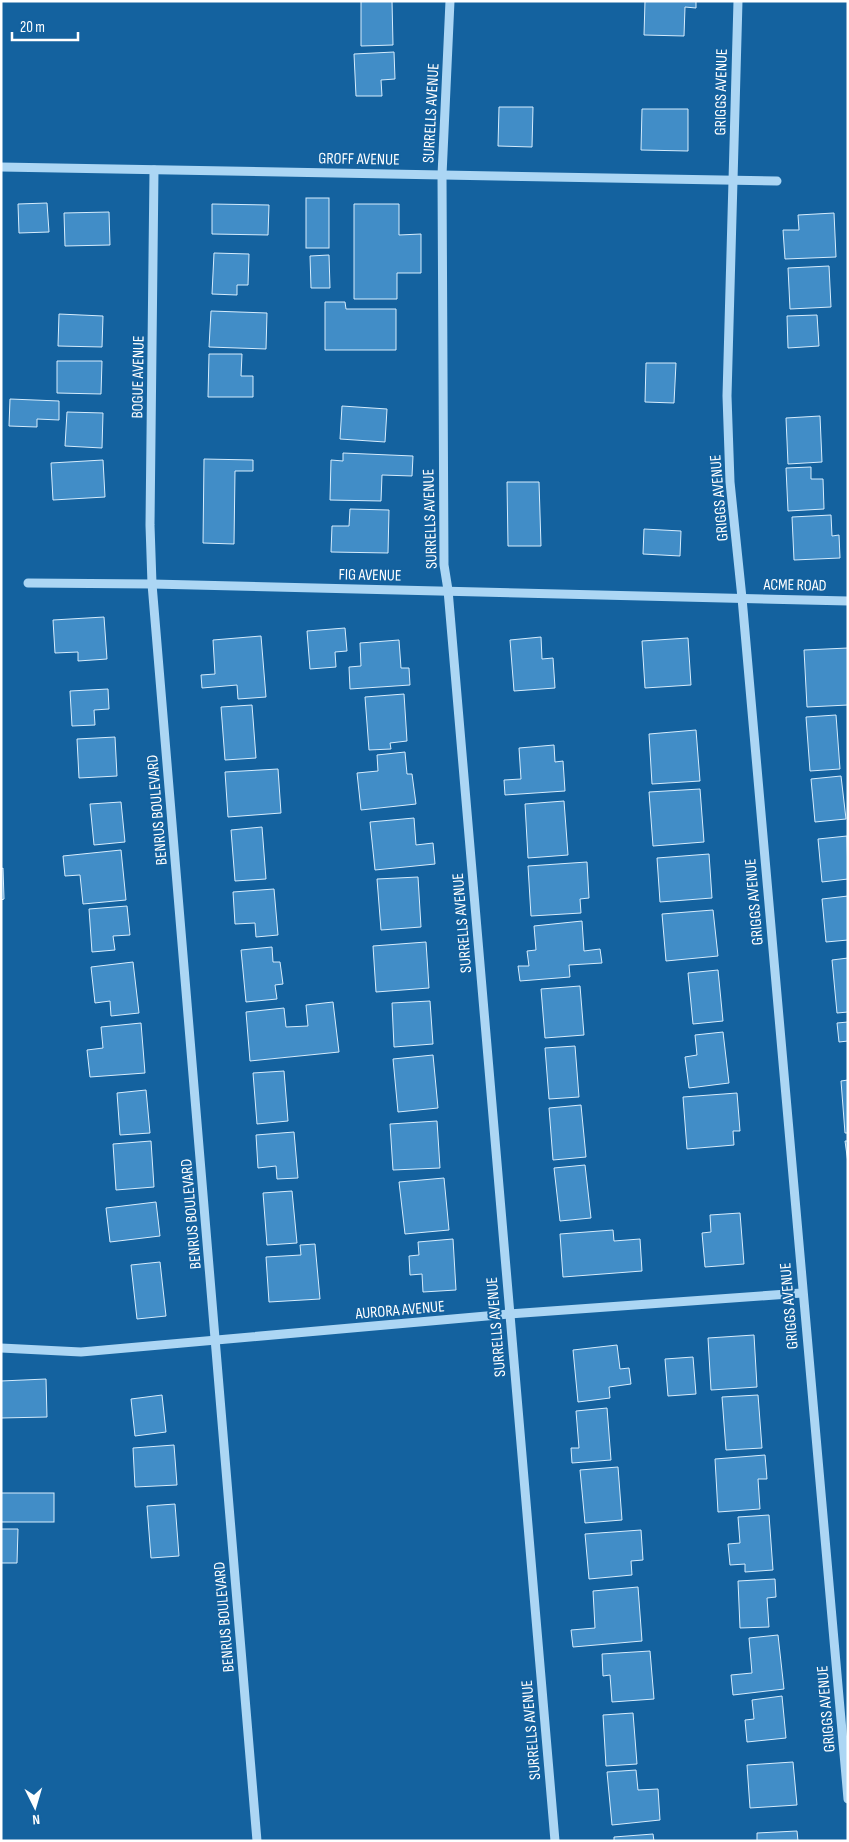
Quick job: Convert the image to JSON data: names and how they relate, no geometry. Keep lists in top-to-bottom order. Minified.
{"streets":{"street":["GRIGGS AVENUE","SURRELLS AVENUE","GROFF AVENUE","BOGUE AVENUE","FIG AVENUE","ACME ROAD","BENRUS BOULEVARD","AURORA AVENUE"]},"crossings":[["GRIGGS AVENUE","GROFF AVENUE"],["GRIGGS AVENUE","FIG AVENUE"],["GRIGGS AVENUE","ACME ROAD"],["GRIGGS AVENUE","AURORA AVENUE"],["SURRELLS AVENUE","GROFF AVENUE"],["SURRELLS AVENUE","FIG AVENUE"],["SURRELLS AVENUE","AURORA AVENUE"],["GROFF AVENUE","BOGUE AVENUE"],["BOGUE AVENUE","FIG AVENUE"],["BOGUE AVENUE","BENRUS BOULEVARD"],["FIG AVENUE","ACME ROAD"],["FIG AVENUE","BENRUS BOULEVARD"],["BENRUS BOULEVARD","AURORA AVENUE"]],"scale_bar":"20 m","north":"bottom"}
